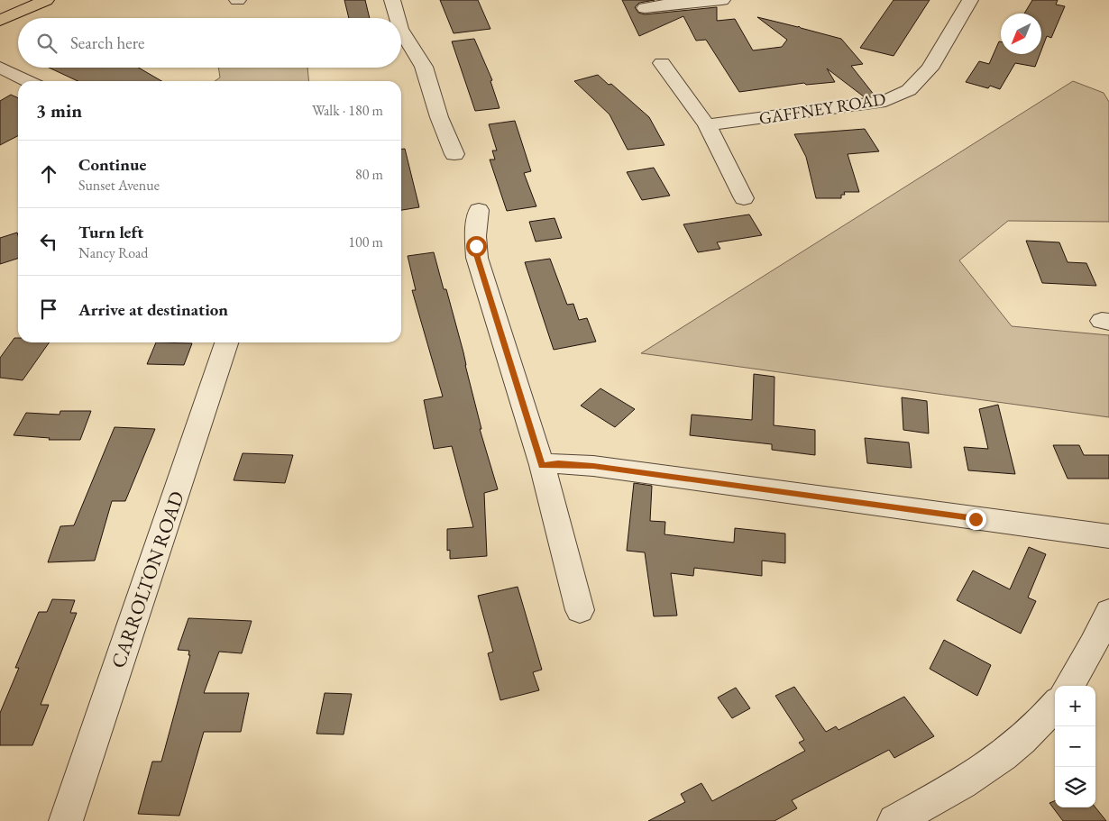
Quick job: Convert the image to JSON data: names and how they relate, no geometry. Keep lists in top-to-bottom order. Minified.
{"streets":{"street":["GAFFNEY ROAD","CARROLTON ROAD"]},"north":"bottom left","page":{"search":"Search here","heading":["3 min","Walk · 180 m"],"list":[["Continue","Sunset Avenue","80 m"],["Turn left","Nancy Road","100 m"],"Arrive at destination"],"map_buttons":["+","−"]}}
